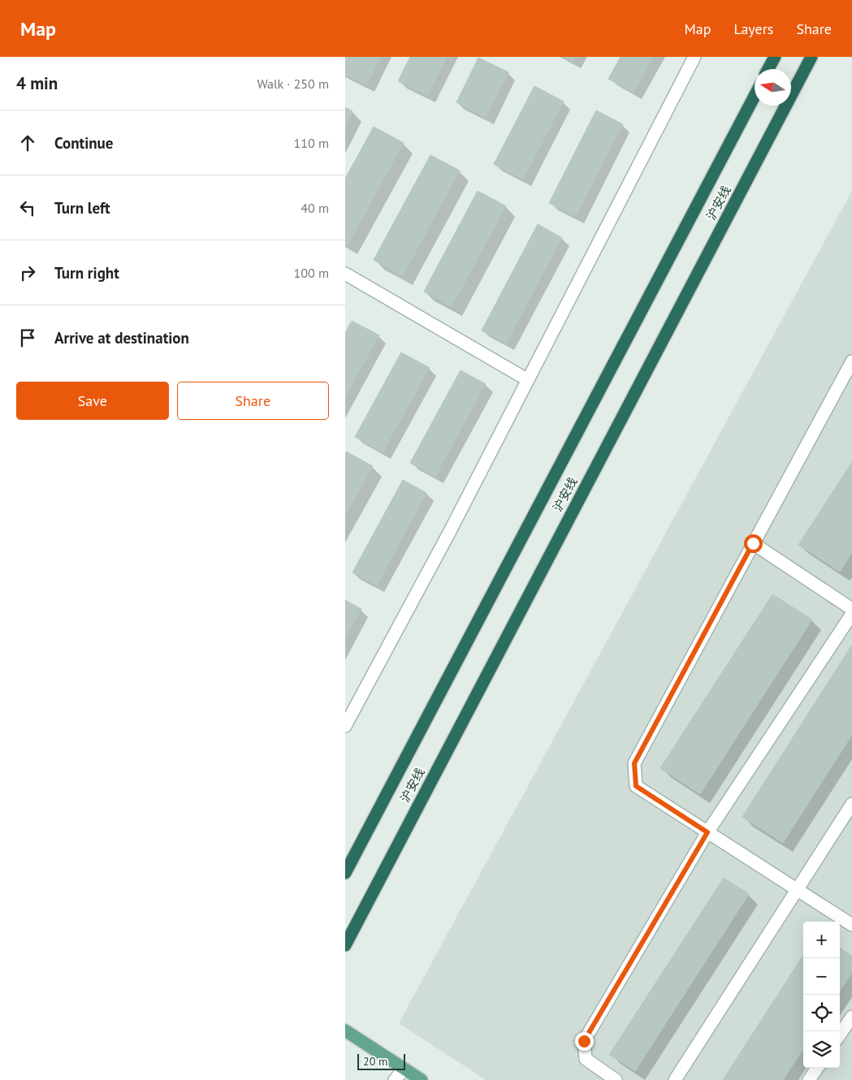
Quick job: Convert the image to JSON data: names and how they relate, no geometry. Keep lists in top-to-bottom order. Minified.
{"streets":{"highway":["沪安线"]},"scale_bar":"20 m","north":"left","page":{"header":"Map","nav":["Map","Layers","Share"],"heading":["4 min","Walk · 250 m"],"list":[["Continue","110 m"],["Turn left","40 m"],["Turn right","100 m"],"Arrive at destination"],"buttons":["Save","Share"],"map_buttons":["+","−"],"scale":"20 m"}}
